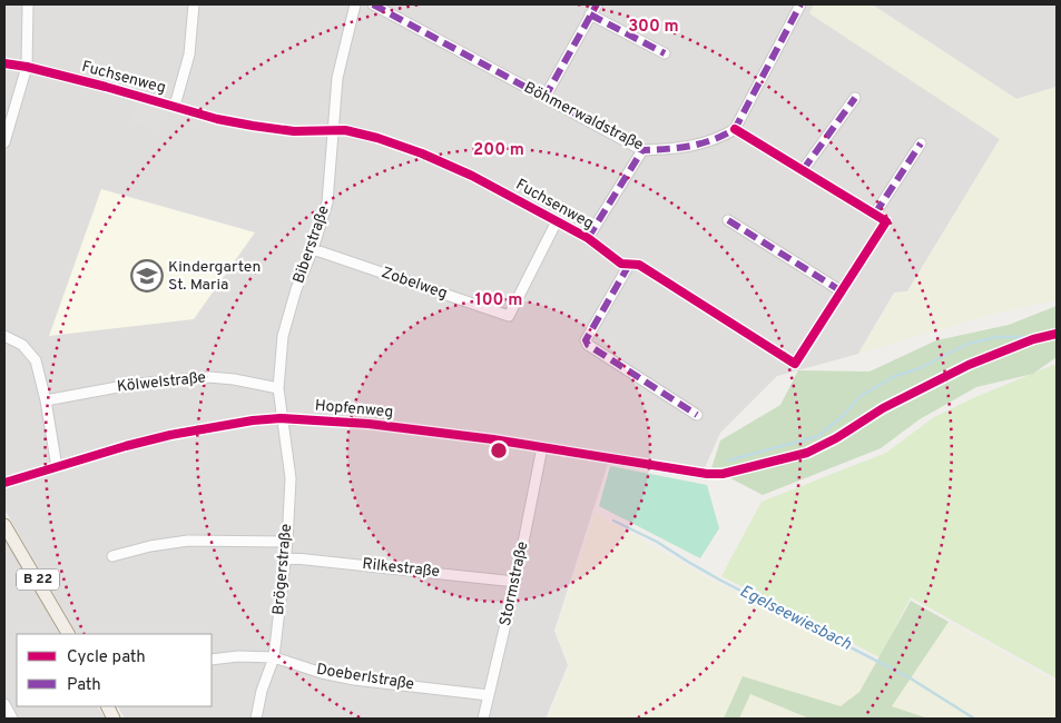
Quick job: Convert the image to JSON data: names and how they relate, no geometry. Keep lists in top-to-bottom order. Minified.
{"streets":{"main road":["B 22"],"street":["Fuchsenweg","Böhmerwaldstraße","Biberstraße","Zobelweg","Kölwelstraße","Hopfenweg","Rilkestraße","Brögerstraße","Stormstraße","Doeberlstraße"]},"crossings":[["Fuchsenweg","Biberstraße"],["Fuchsenweg","Zobelweg"],["Biberstraße","Zobelweg"],["Biberstraße","Kölwelstraße"],["Biberstraße","Hopfenweg"],["Biberstraße","Brögerstraße"],["Hopfenweg","Brögerstraße"],["Hopfenweg","Stormstraße"],["Rilkestraße","Brögerstraße"],["Rilkestraße","Stormstraße"],["Brögerstraße","Doeberlstraße"],["Stormstraße","Doeberlstraße"]],"water":["Egelseewiesbach"],"places":{"school or university":["Kindergarten St. Maria"]},"legend":["Cycle path","Path"],"rings":["300 m","200 m","100 m"]}
